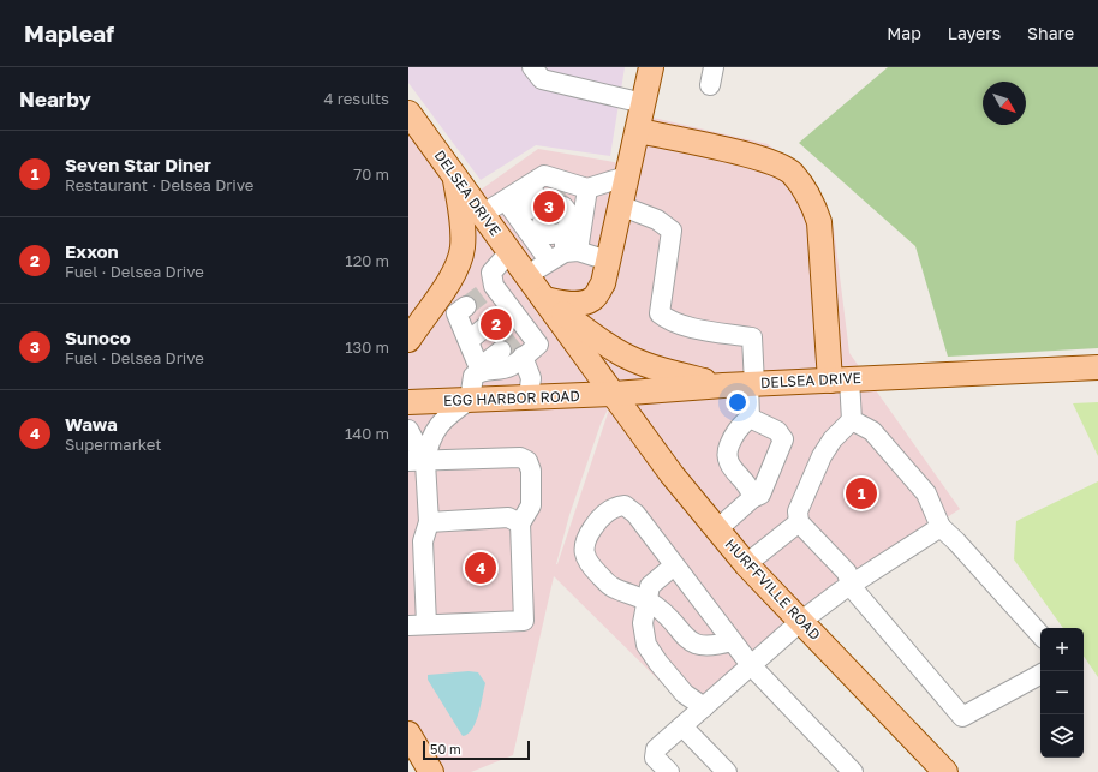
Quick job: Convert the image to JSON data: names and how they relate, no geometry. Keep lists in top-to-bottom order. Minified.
{"streets":{"main road":["DELSEA DRIVE","EGG HARBOR ROAD","HURFFVILLE ROAD"]},"crossings":[["DELSEA DRIVE","EGG HARBOR ROAD"],["DELSEA DRIVE","HURFFVILLE ROAD"],["EGG HARBOR ROAD","HURFFVILLE ROAD"]],"scale_bar":"50 m","north":"bottom right","page":{"header":"Mapleaf","nav":["Map","Layers","Share"],"heading":["Nearby","4 results"],"list":[{"mark":"1","name":"Seven Star Diner","note":"Restaurant · Delsea Drive","value":"70 m"},{"mark":"2","name":"Exxon","note":"Fuel · Delsea Drive","value":"120 m"},{"mark":"3","name":"Sunoco","note":"Fuel · Delsea Drive","value":"130 m"},{"mark":"4","name":"Wawa","note":"Supermarket","value":"140 m"}],"pins":["3","2","1","4"],"map_buttons":["+","−"],"scale":"50 m"}}
